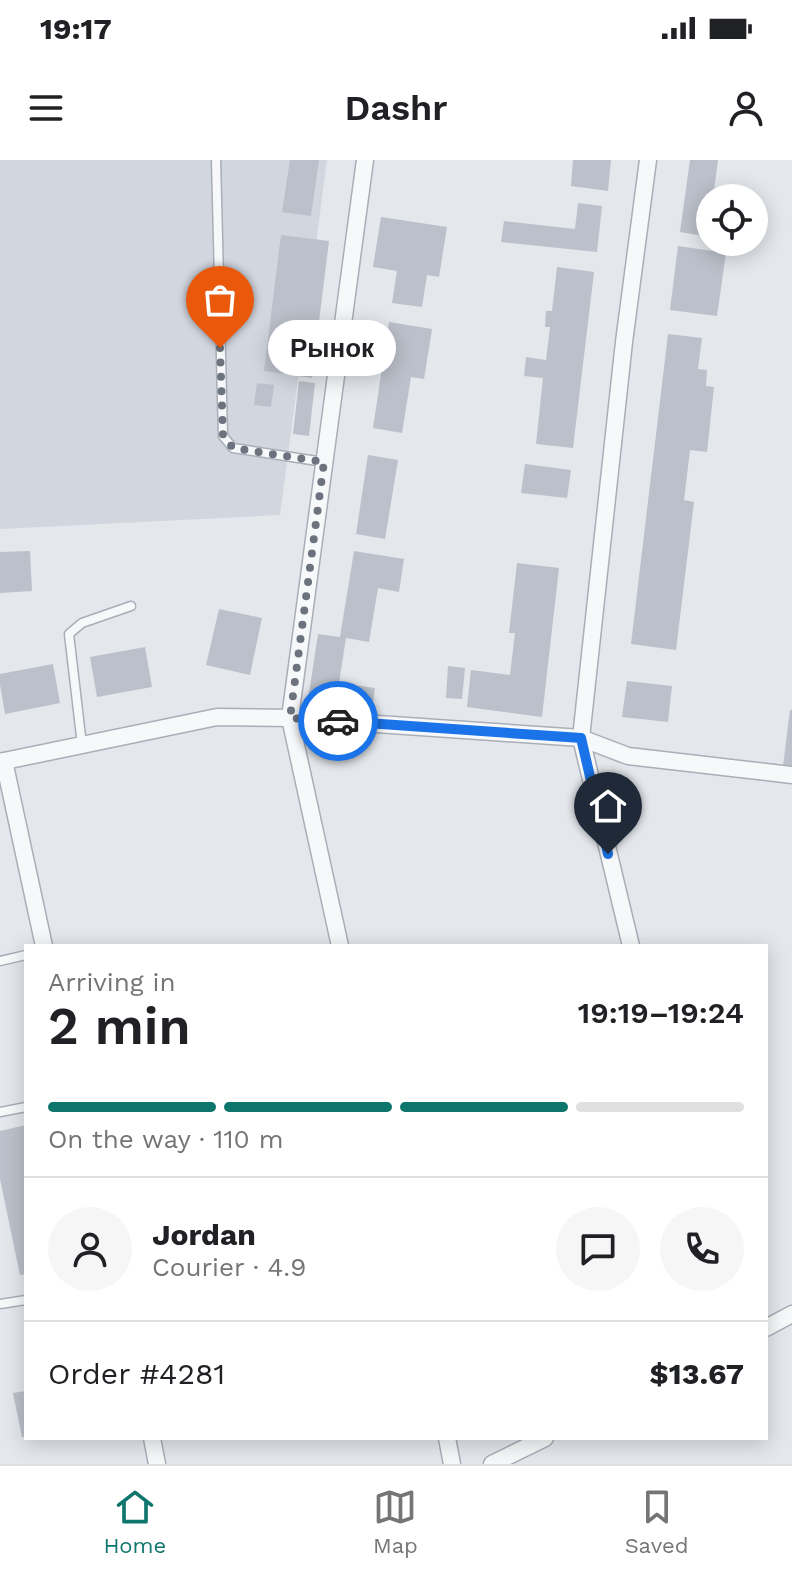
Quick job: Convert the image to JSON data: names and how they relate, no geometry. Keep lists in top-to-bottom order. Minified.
{"places":["Рынок"],"page":{"status":"19:17","header":"Dashr","bubble":"Рынок","heading":["2 min","Arriving in","19:19–19:24"],"panel":["Jordan","Courier · 4.9","Order #4281","$13.67"],"bar":"On the way · 110 m","tabs":["Home","Map","Saved"]}}
